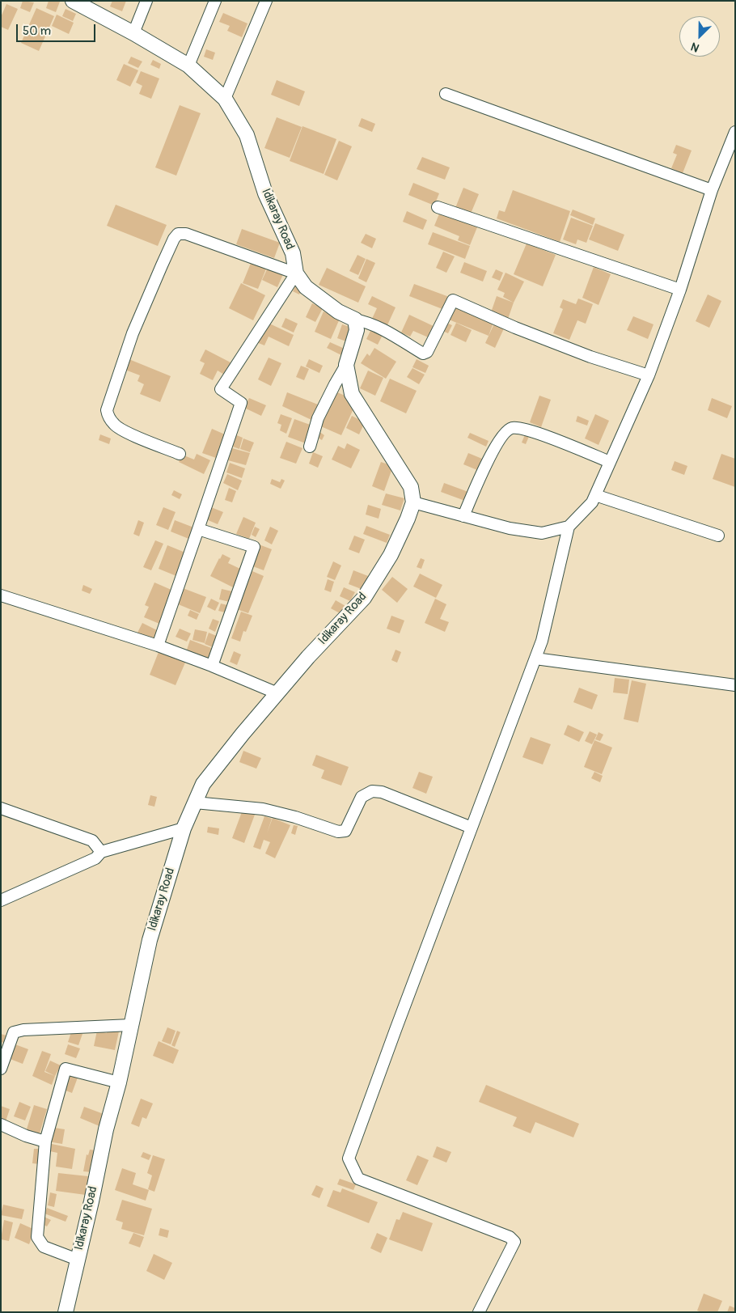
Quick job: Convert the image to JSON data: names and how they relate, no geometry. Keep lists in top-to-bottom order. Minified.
{"streets":{"street":["Idikaray Road"]},"scale_bar":"50 m","north":"bottom left"}
